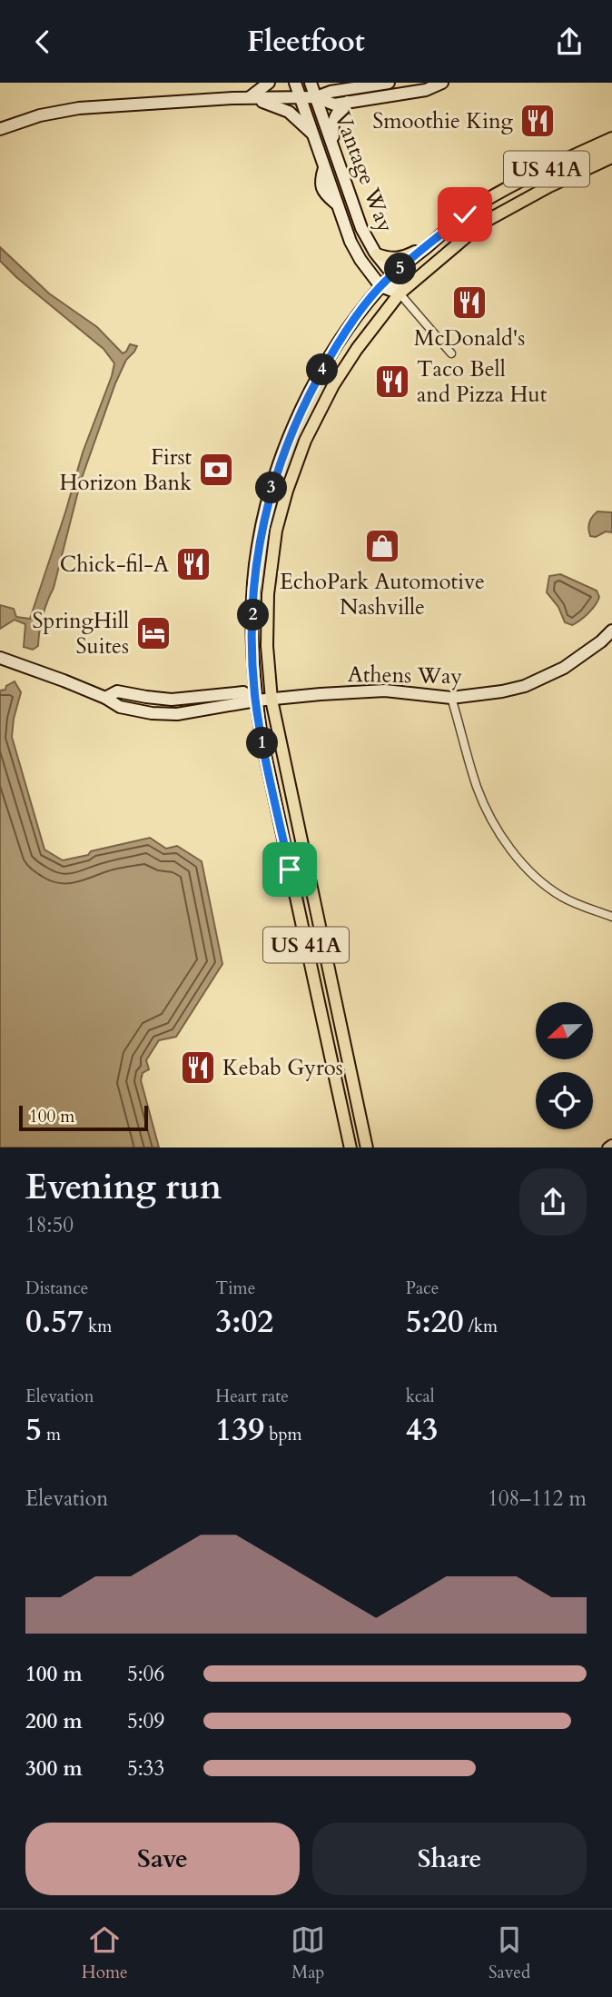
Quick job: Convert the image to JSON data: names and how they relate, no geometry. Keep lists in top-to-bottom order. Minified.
{"streets":{"main road":["US 41A"],"street":["Vantage Way","Athens Way"]},"crossings":[["US 41A","Vantage Way"],["US 41A","Athens Way"]],"places":{"restaurant":["Smoothie King","McDonald's","Taco Bell and Pizza Hut","Chick-fil-A","Kebab Gyros"],"bank":["First Horizon Bank"],"shop":["EchoPark Automotive Nashville"],"hotel":["SpringHill Suites"]},"scale_bar":"100 m","north":"left","page":{"header":"Fleetfoot","pins":["5","4","3","2","1"],"scale":"100 m","heading":["Evening run","18:50"],"stats":[["Distance","0.57 km"],["Time","3:02"],["Pace","5:20 /km"],["Elevation","5 m"],["Heart rate","139 bpm"],["kcal","43"]],"chart":["Elevation","108–112 m"],"list":[{"name":"100 m","note":"5:06"},{"name":"200 m","note":"5:09"},{"name":"300 m","note":"5:33"}],"buttons":["Save","Share"],"tabs":["Home","Map","Saved"]}}
